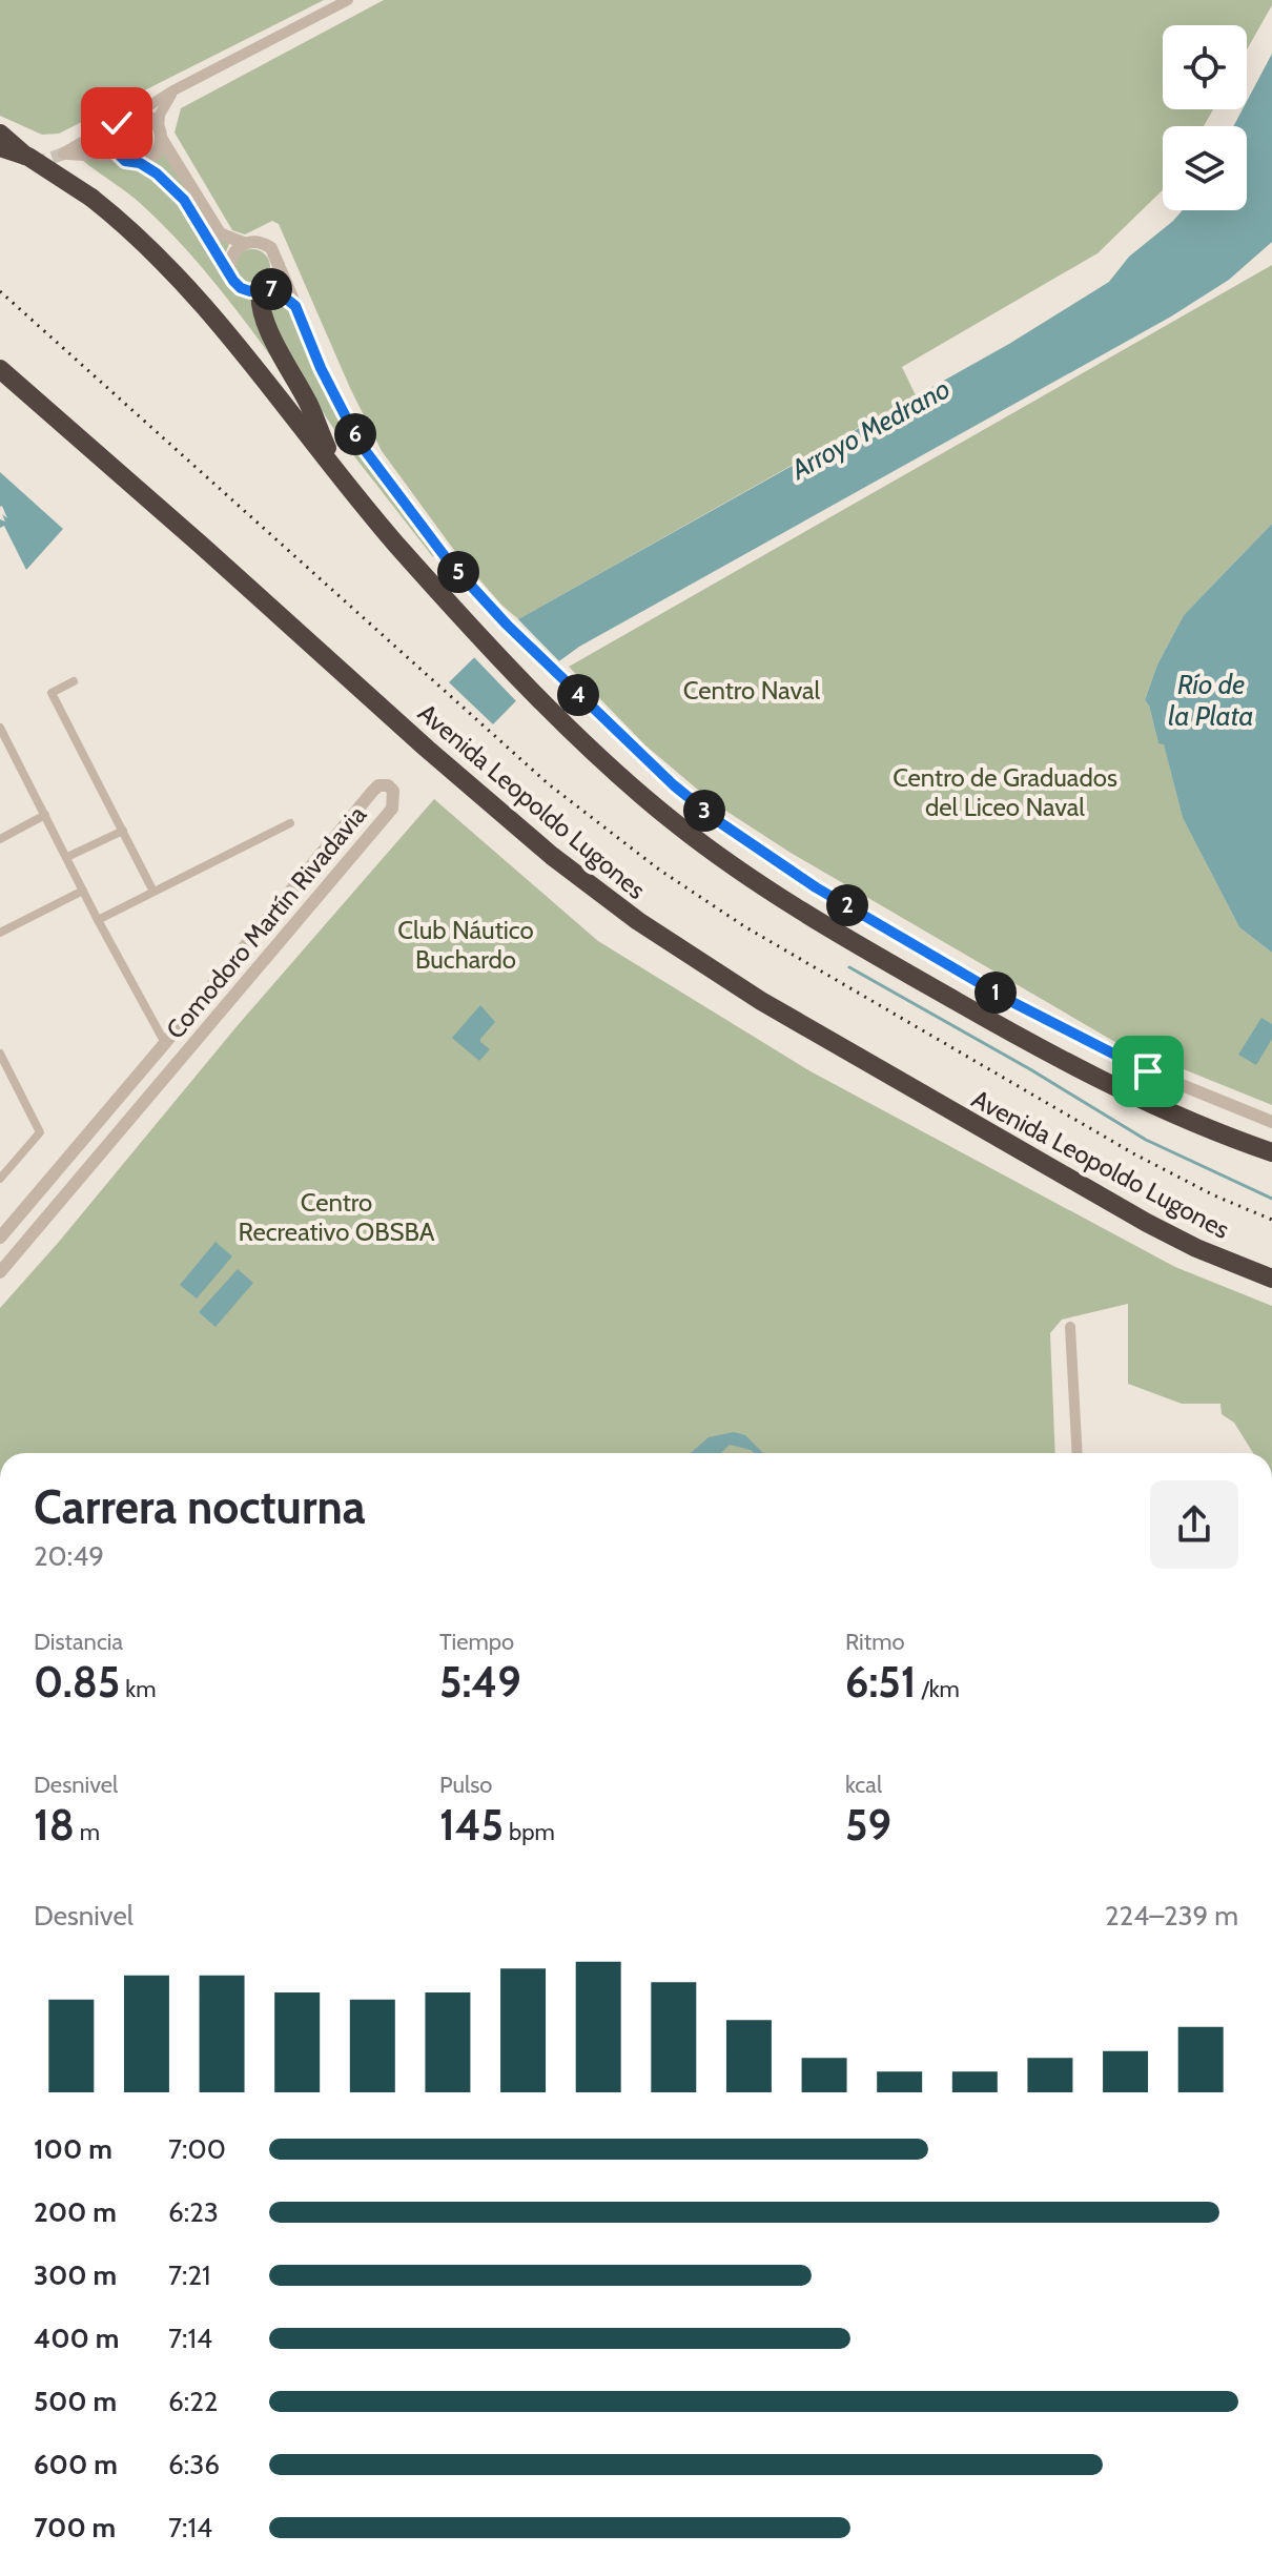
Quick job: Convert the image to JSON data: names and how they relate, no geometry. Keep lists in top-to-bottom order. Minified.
{"streets":{"highway":["Avenida Leopoldo Lugones"],"street":["Comodoro Martín Rivadavia"]},"water":["Arroyo Medrano","Río de la Plata"],"parks":["Centro Naval","Centro de Graduados del Liceo Naval","Club Náutico Buchardo","Centro Recreativo OBSBA"],"page":{"pins":["7","6","5","4","3","2","1"],"heading":["Carrera nocturna","20:49"],"stats":[["Distancia","0.85 km"],["Tiempo","5:49"],["Ritmo","6:51 /km"],["Desnivel","18 m"],["Pulso","145 bpm"],["kcal","59"]],"chart":["Desnivel","224–239 m"],"list":[{"name":"100 m","note":"7:00"},{"name":"200 m","note":"6:23"},{"name":"300 m","note":"7:21"},{"name":"400 m","note":"7:14"},{"name":"500 m","note":"6:22"},{"name":"600 m","note":"6:36"},{"name":"700 m","note":"7:14"}]}}
